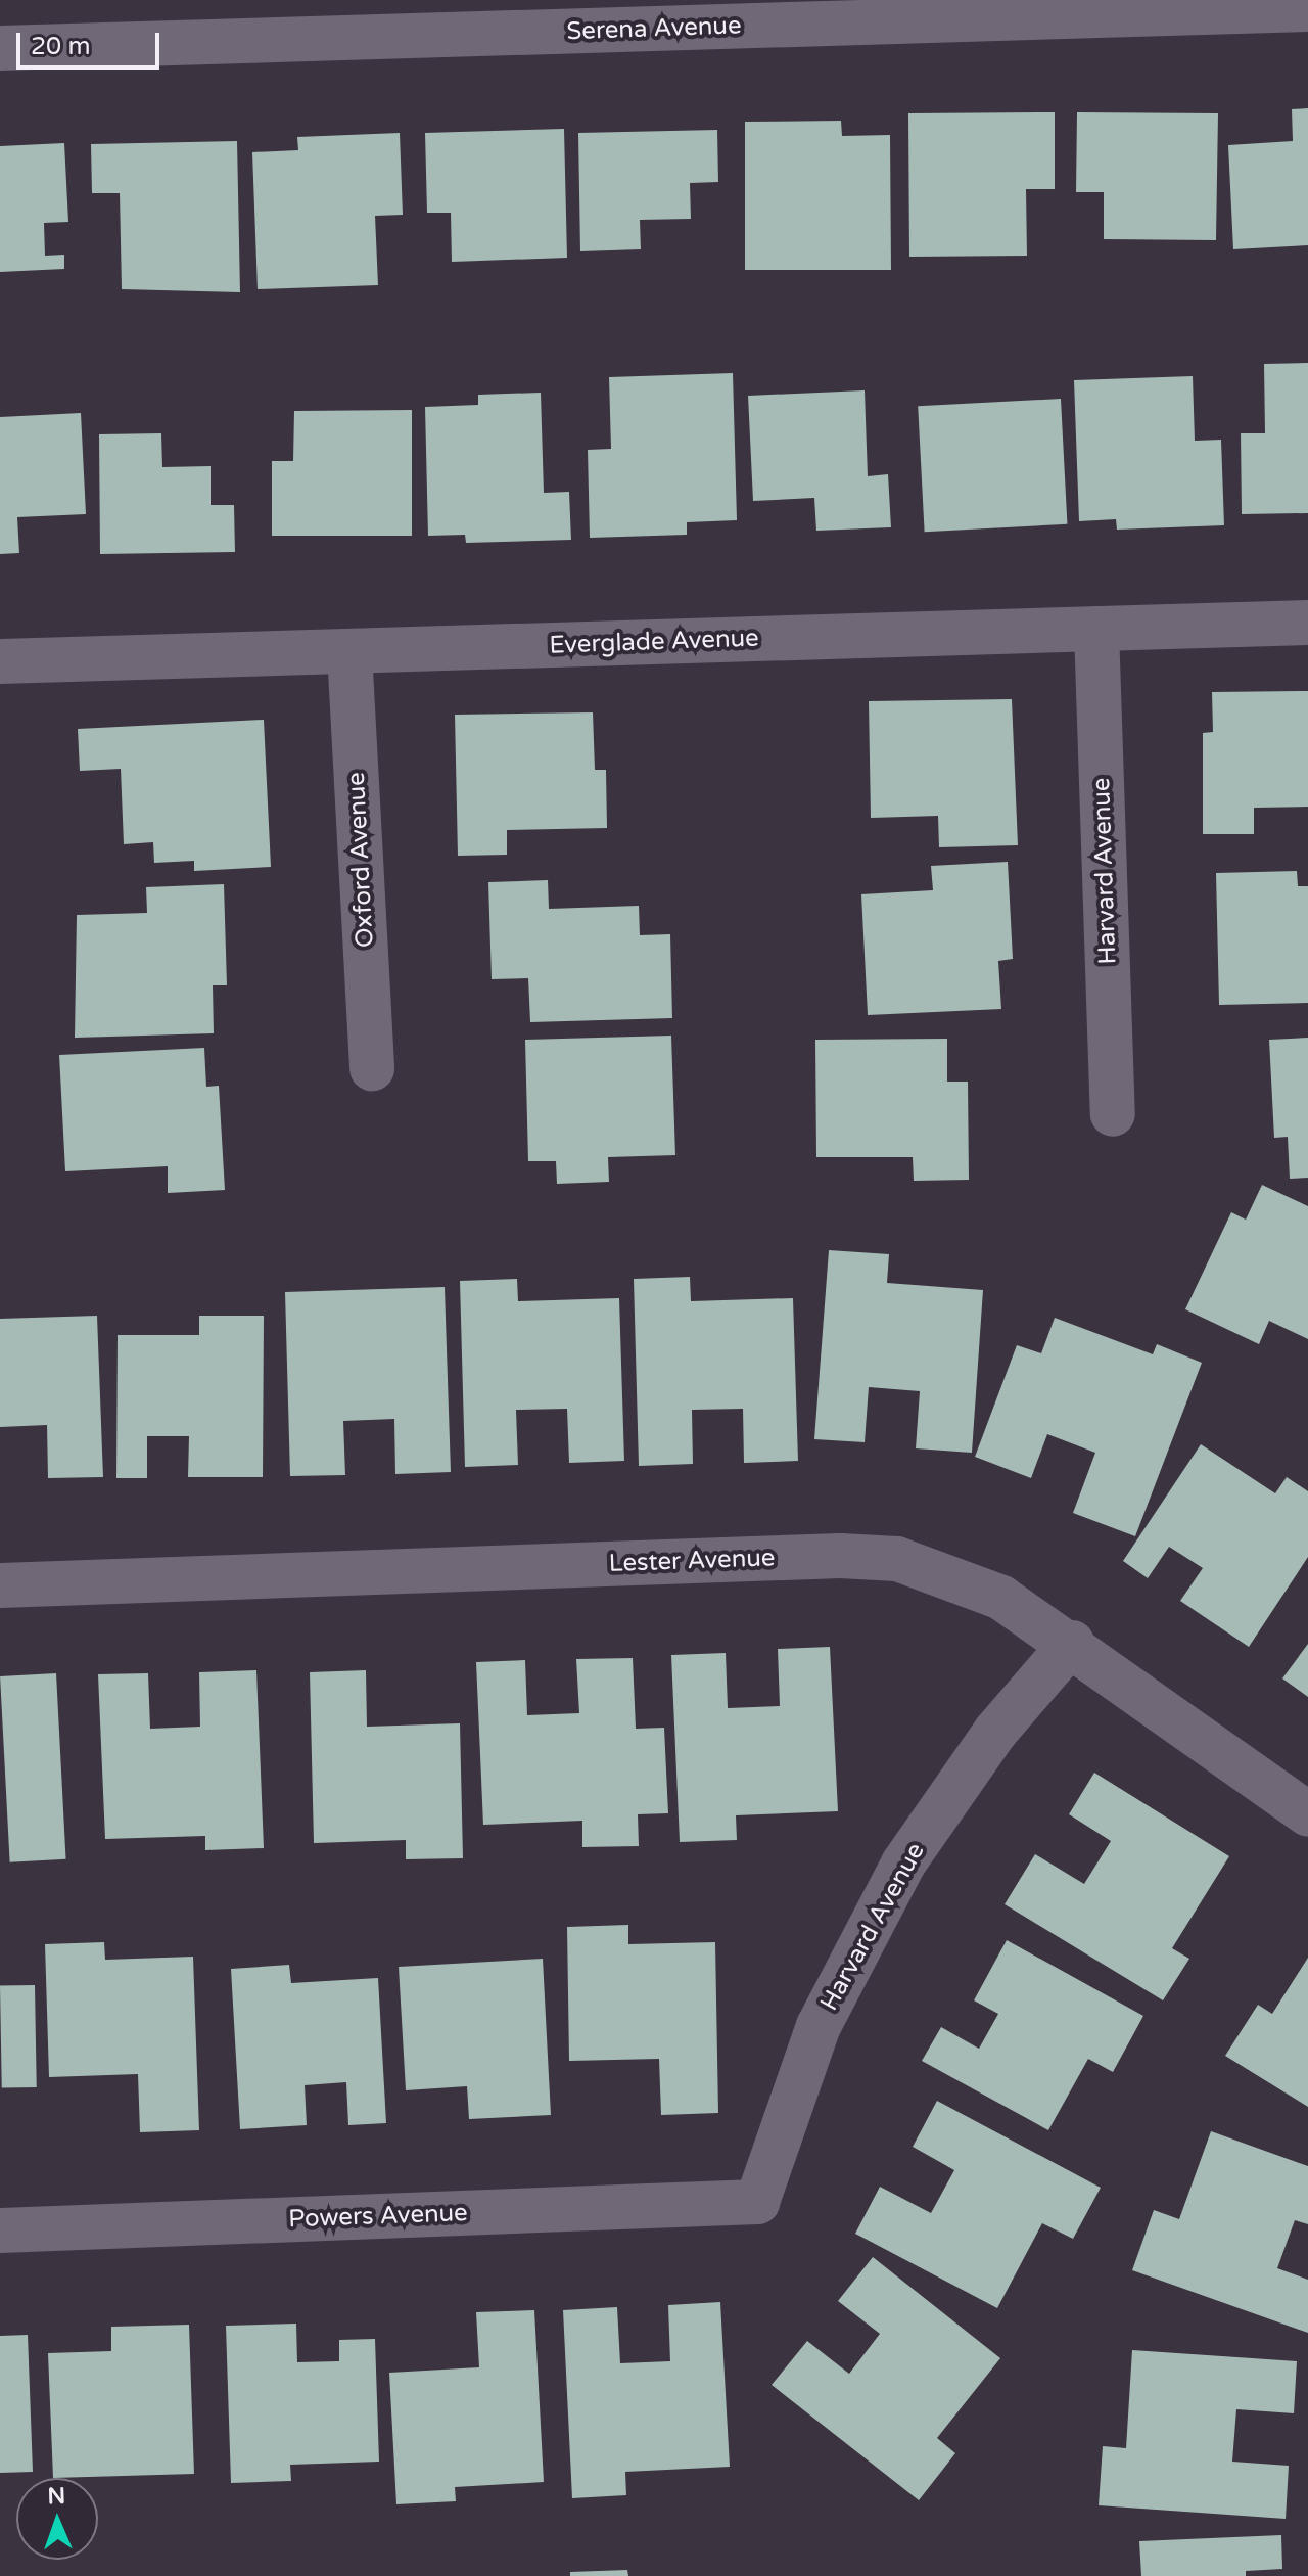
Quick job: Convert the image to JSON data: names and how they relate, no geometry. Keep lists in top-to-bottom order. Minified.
{"streets":{"street":["Serena Avenue","Everglade Avenue","Oxford Avenue","Harvard Avenue","Lester Avenue","Powers Avenue"]},"crossings":[["Everglade Avenue","Oxford Avenue"],["Everglade Avenue","Harvard Avenue"],["Harvard Avenue","Lester Avenue"],["Harvard Avenue","Powers Avenue"]],"scale_bar":"20 m","north":"top"}
